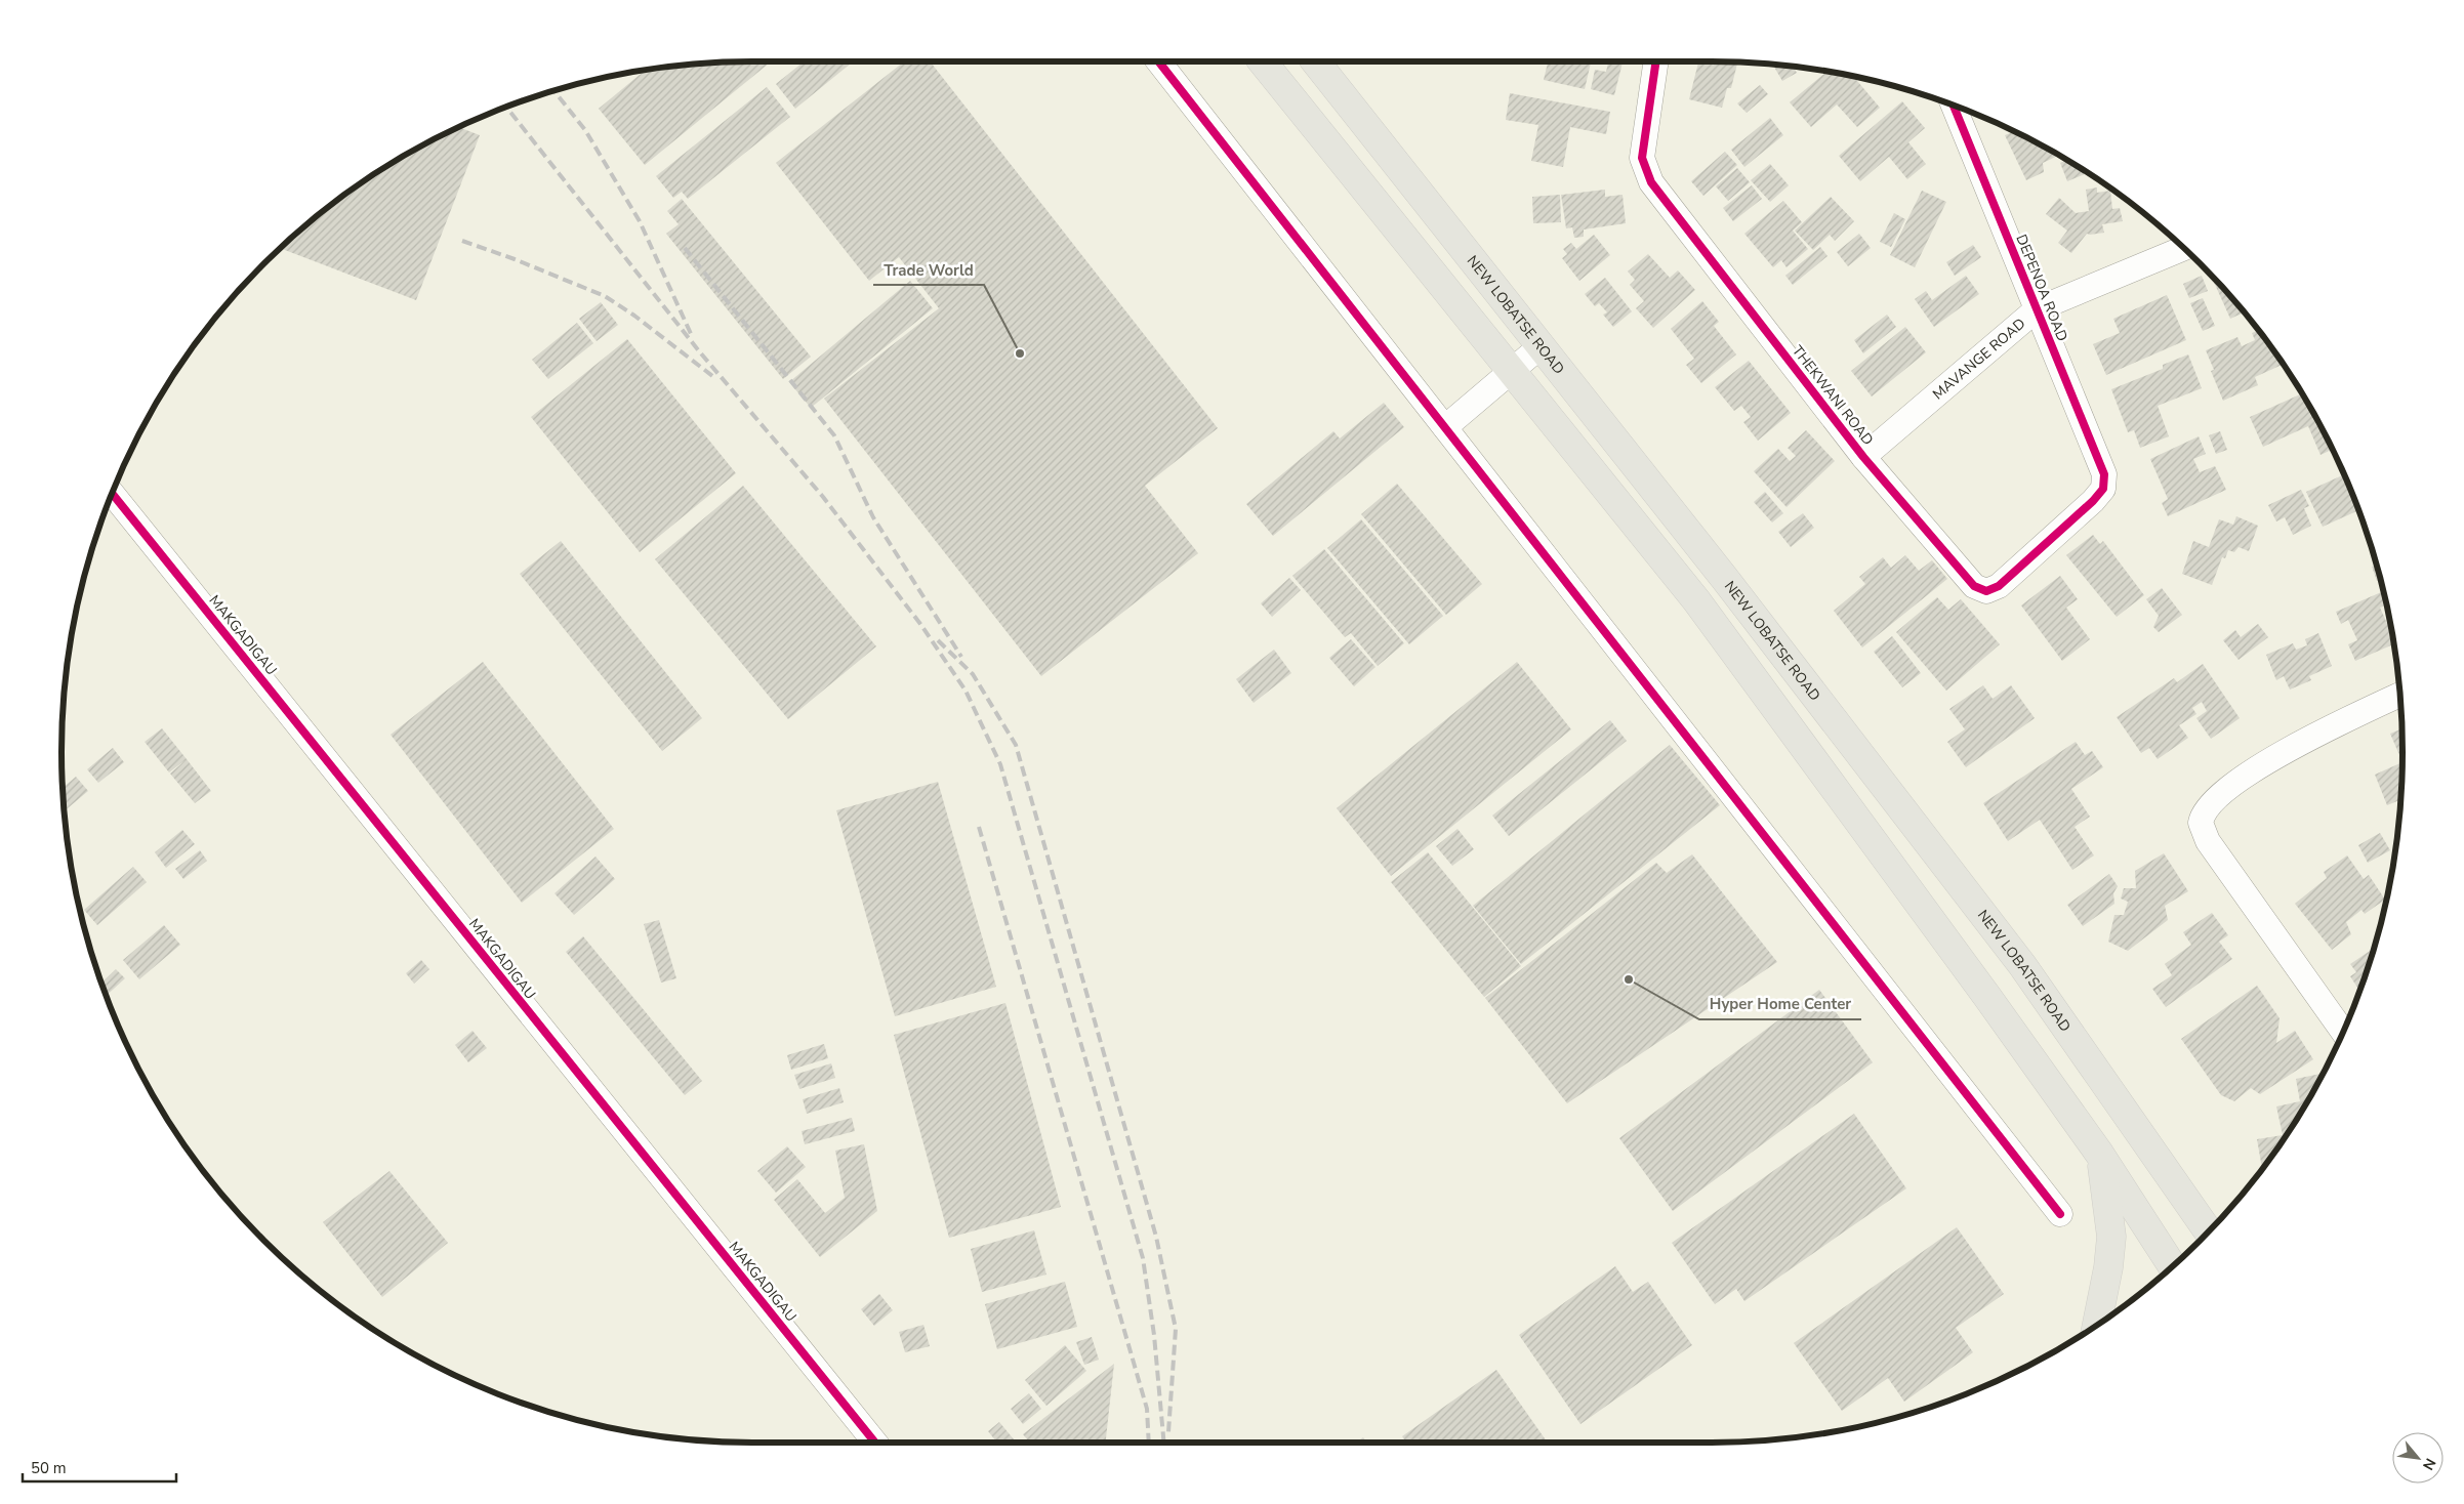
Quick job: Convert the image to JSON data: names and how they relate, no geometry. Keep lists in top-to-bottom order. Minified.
{"streets":{"main road":["NEW LOBATSE ROAD"],"street":["DEPENOA ROAD","MAVANGE ROAD","THEKWANI ROAD","MAKGADIGAU"]},"crossings":[["DEPENOA ROAD","MAVANGE ROAD"],["DEPENOA ROAD","THEKWANI ROAD"],["MAVANGE ROAD","THEKWANI ROAD"]],"places":["Trade World","Hyper Home Center"],"scale_bar":"50 m","north":"bottom right"}
